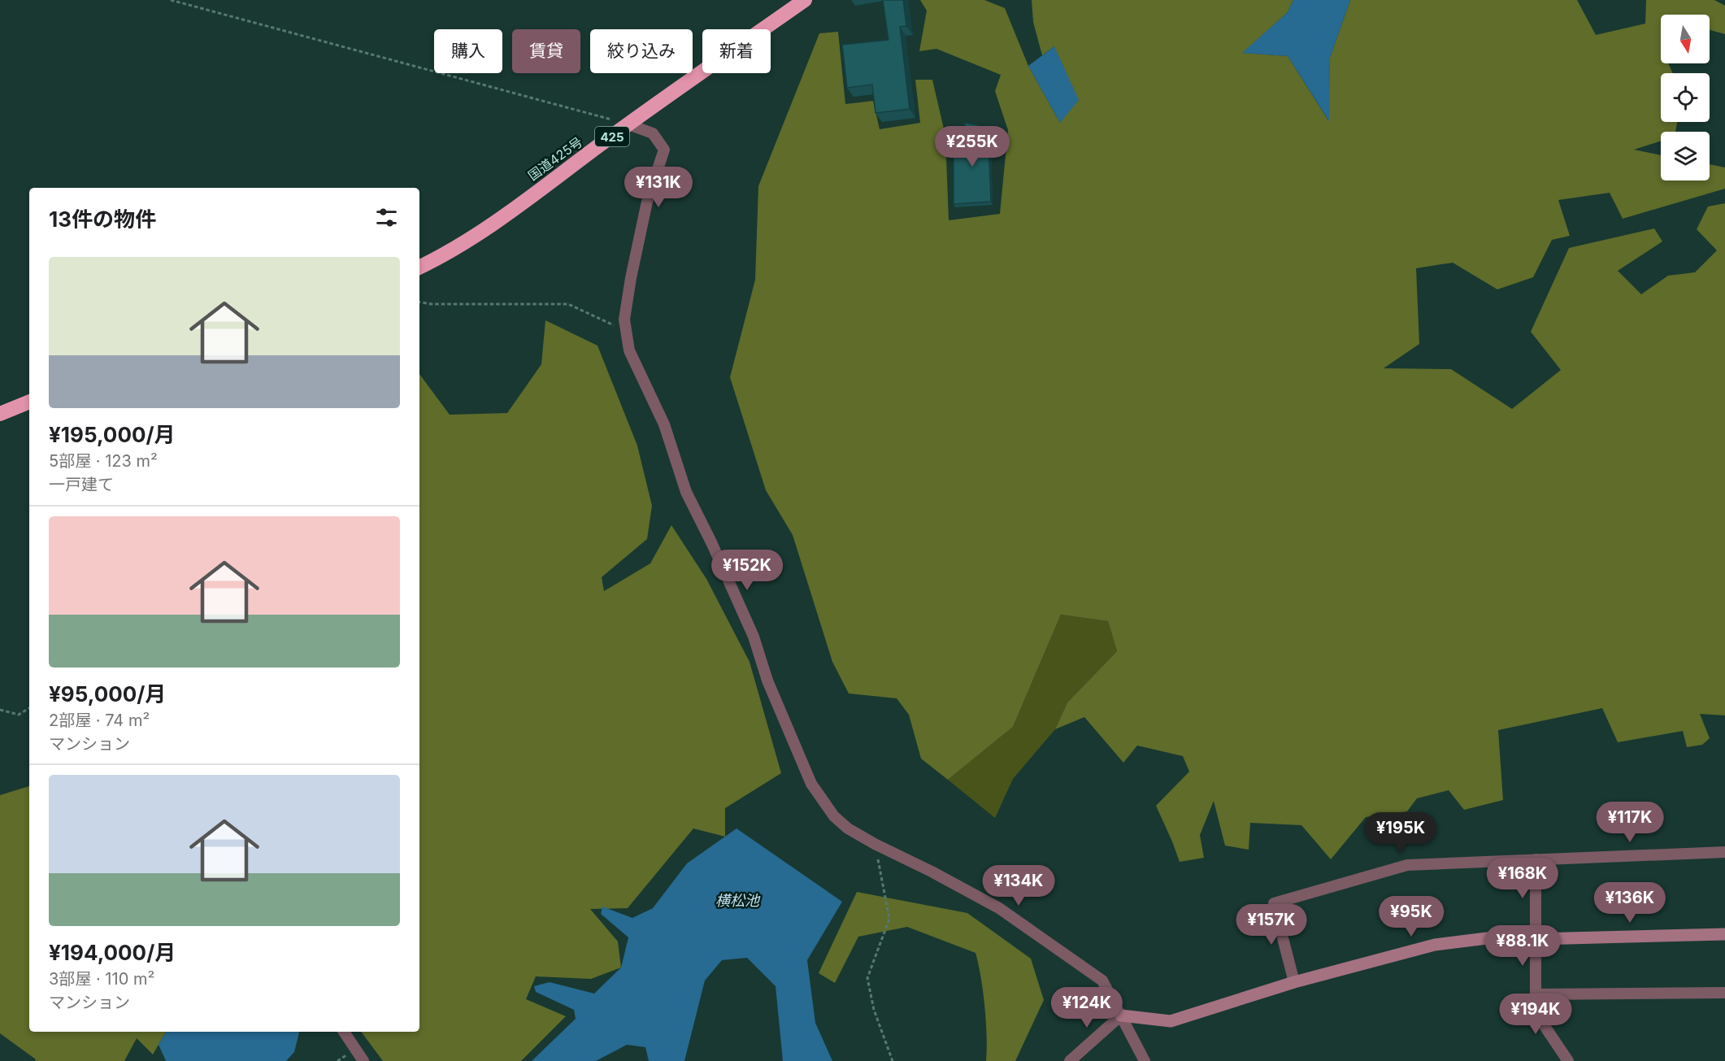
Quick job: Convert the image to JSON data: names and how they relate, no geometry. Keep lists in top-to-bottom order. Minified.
{"streets":{"highway":["425","国道425号"]},"water":["横松池"],"north":"bottom","page":{"chip":["購入","賃貸","絞り込み","新着"],"price":["¥255K","¥131K","¥152K","¥117K","¥195K","¥168K","¥134K","¥136K","¥95K","¥157K","¥88.1K","¥124K","¥194K"],"heading":"13件の物件","list":[{"name":"¥195,000/月","note":"5部屋 · 123 m² · 一戸建て"},{"name":"¥95,000/月","note":"2部屋 · 74 m² · マンション"},{"name":"¥194,000/月","note":"3部屋 · 110 m² · マンション"}]}}
